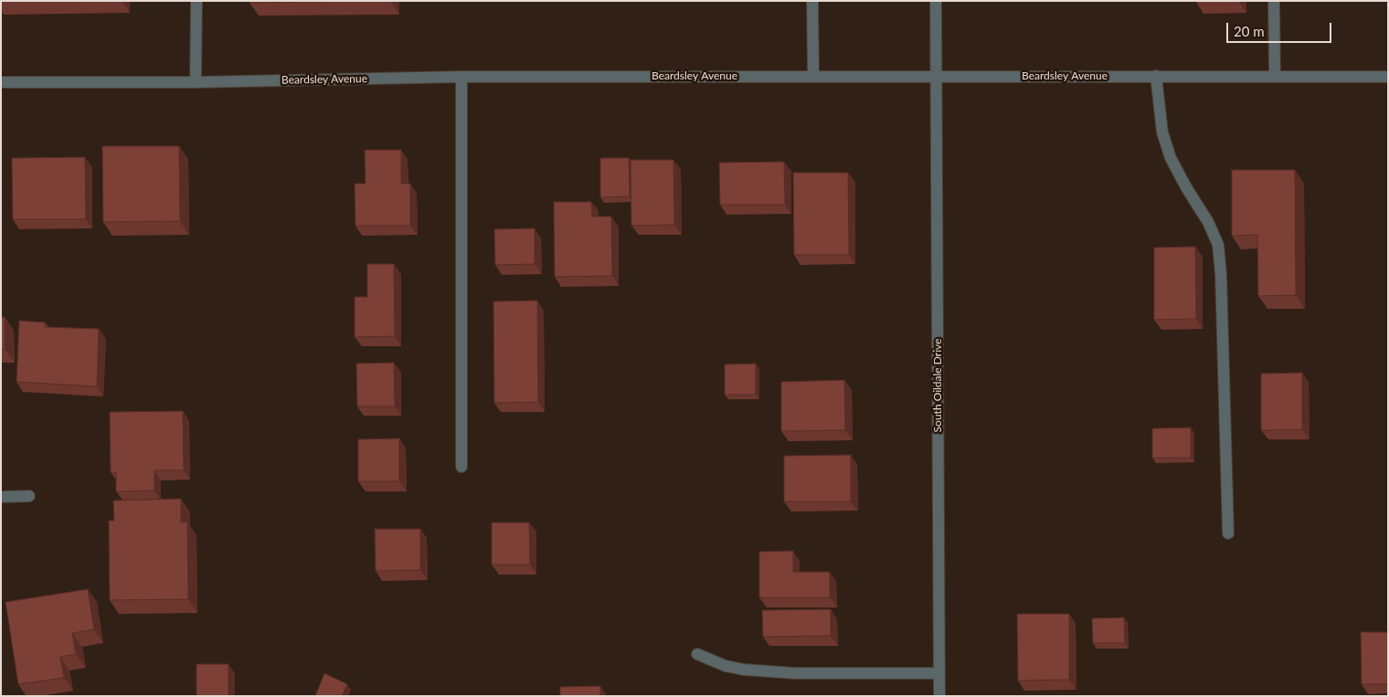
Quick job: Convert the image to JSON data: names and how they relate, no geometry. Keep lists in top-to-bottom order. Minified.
{"streets":{"street":["Beardsley Avenue","South Oildale Drive"]},"crossings":[["Beardsley Avenue","South Oildale Drive"]],"scale_bar":"20 m"}
